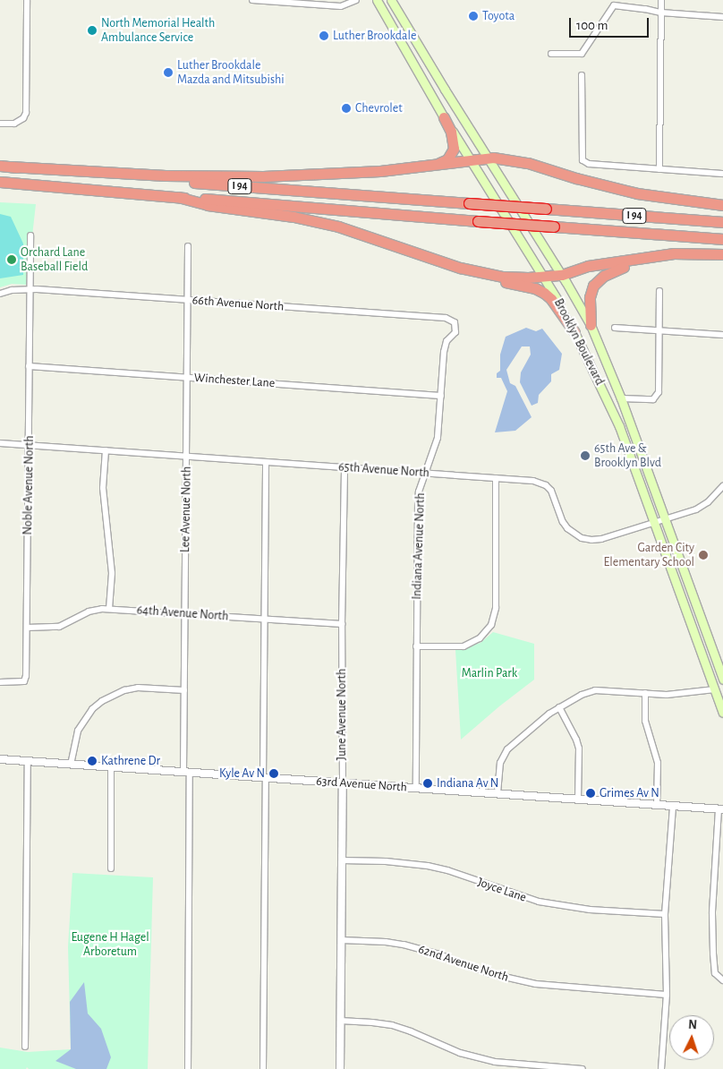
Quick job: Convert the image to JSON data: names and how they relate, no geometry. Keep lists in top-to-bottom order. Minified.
{"streets":{"highway":["I 94"],"main road":["Brooklyn Boulevard"],"street":["66th Avenue North","Winchester Lane","65th Avenue North","Noble Avenue North","Lee Avenue North","Indiana Avenue North","64th Avenue North","June Avenue North","63rd Avenue North","Joyce Lane","62nd Avenue North"]},"crossings":[["66th Avenue North","Noble Avenue North"],["66th Avenue North","Lee Avenue North"],["66th Avenue North","Indiana Avenue North"],["Brooklyn Boulevard","65th Avenue North"],["Winchester Lane","Noble Avenue North"],["Winchester Lane","Lee Avenue North"],["Winchester Lane","Indiana Avenue North"],["65th Avenue North","Noble Avenue North"],["65th Avenue North","Lee Avenue North"],["65th Avenue North","Indiana Avenue North"],["65th Avenue North","June Avenue North"],["Noble Avenue North","64th Avenue North"],["Lee Avenue North","64th Avenue North"],["Lee Avenue North","63rd Avenue North"],["Indiana Avenue North","63rd Avenue North"],["64th Avenue North","June Avenue North"],["June Avenue North","63rd Avenue North"],["June Avenue North","Joyce Lane"],["June Avenue North","62nd Avenue North"]],"parks":["Marlin Park","Eugene H Hagel Arboretum"],"places":["Toyota","North Memorial Health Ambulance Service","Luther Brookdale","Luther Brookdale Mazda and Mitsubishi","Chevrolet","Orchard Lane Baseball Field","65th Ave & Brooklyn Blvd","Garden City Elementary School","Kathrene Dr","Kyle Av N","Indiana Av N","Grimes Av N"],"scale_bar":"100 m","north":"top"}
